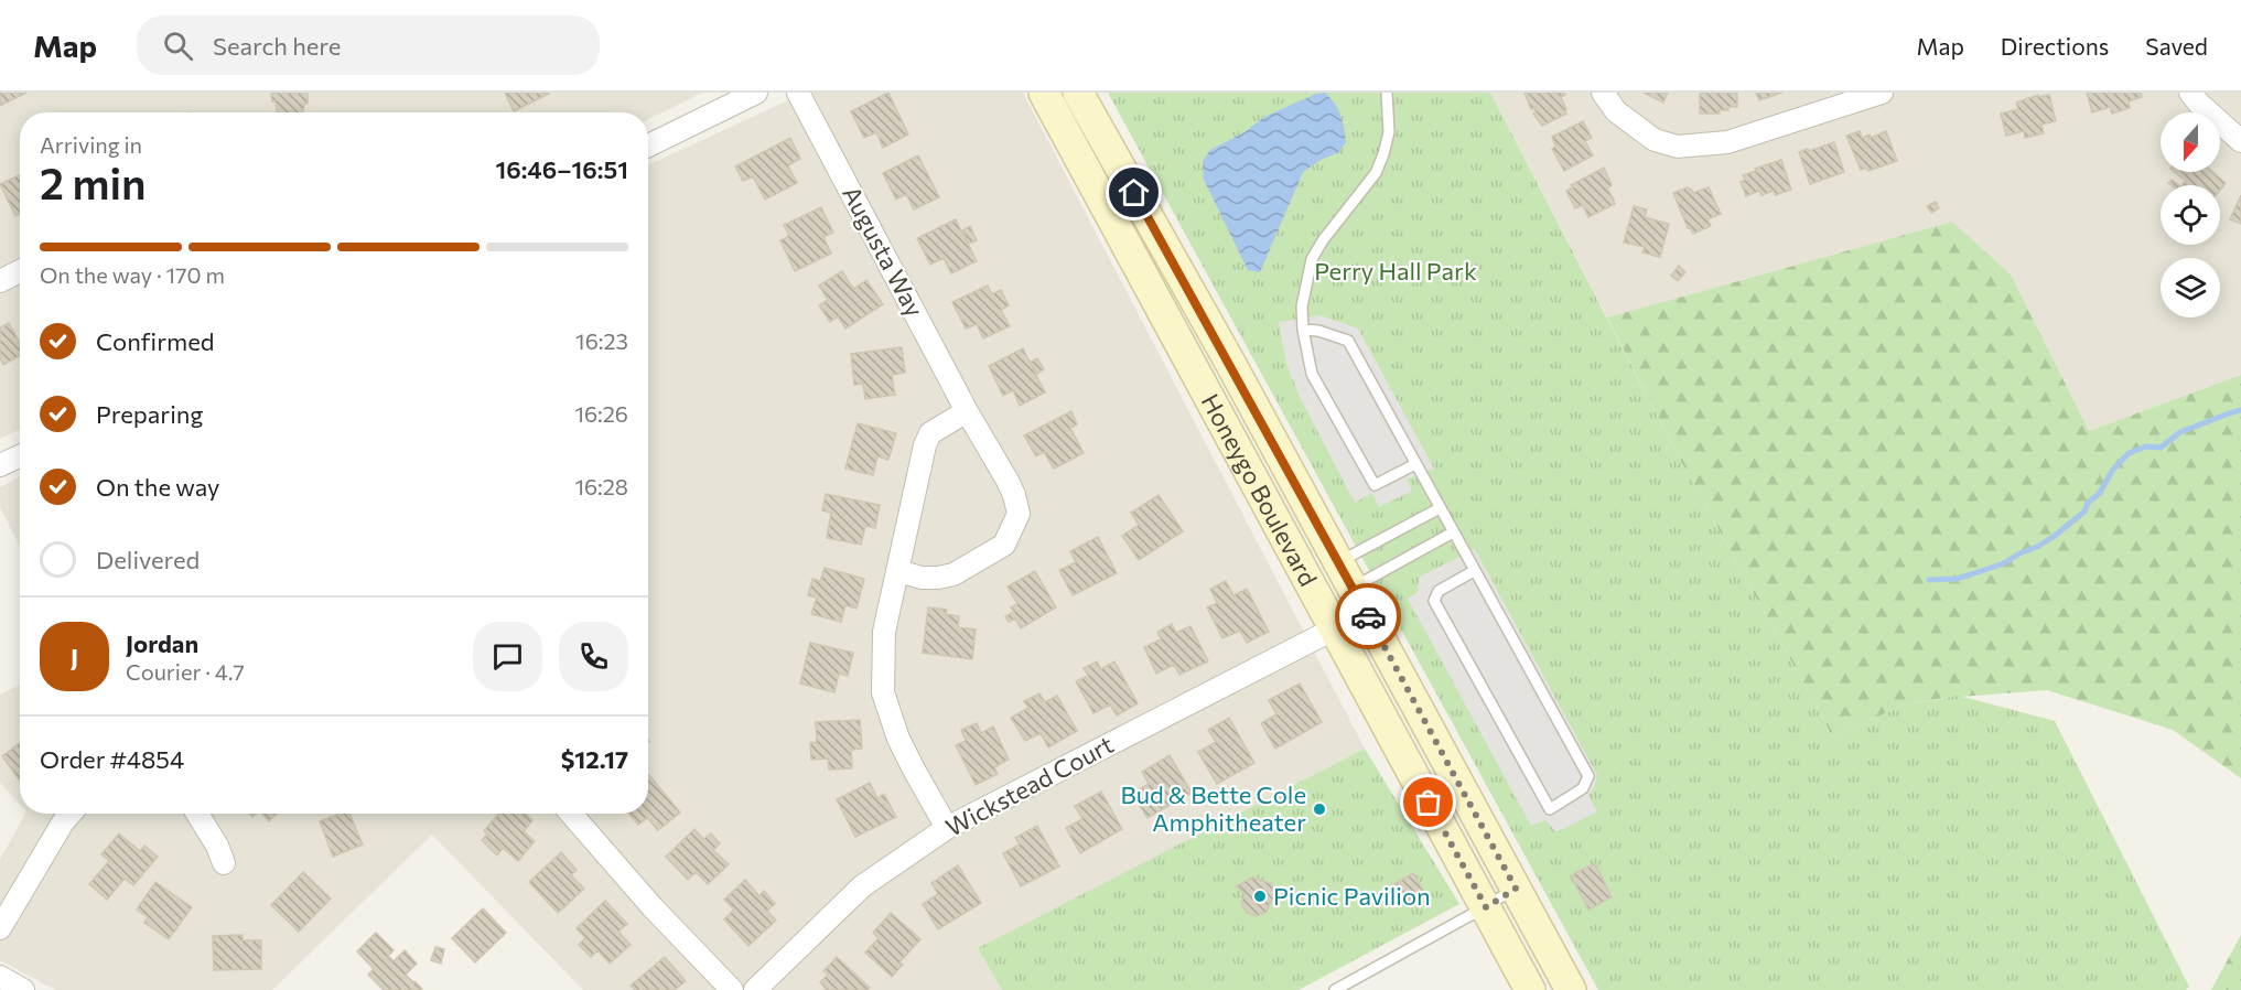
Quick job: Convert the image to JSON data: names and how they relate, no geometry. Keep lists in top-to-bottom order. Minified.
{"streets":{"main road":["Honeygo Boulevard"],"street":["Augusta Way","Wickstead Court"]},"crossings":[["Honeygo Boulevard","Wickstead Court"]],"parks":["Perry Hall Park"],"places":["Bud & Bette Cole Amphitheater","Picnic Pavilion"],"north":"bottom","page":{"header":"Map","search":"Search here","nav":["Map","Directions","Saved"],"heading":["2 min","Arriving in","16:46–16:51"],"panel":["Jordan","Courier · 4.7","Order #4854","$12.17"],"bar":"On the way · 170 m","list":[["Confirmed","16:23"],["Preparing","16:26"],["On the way","16:28"],"Delivered"],"round":"J"}}
